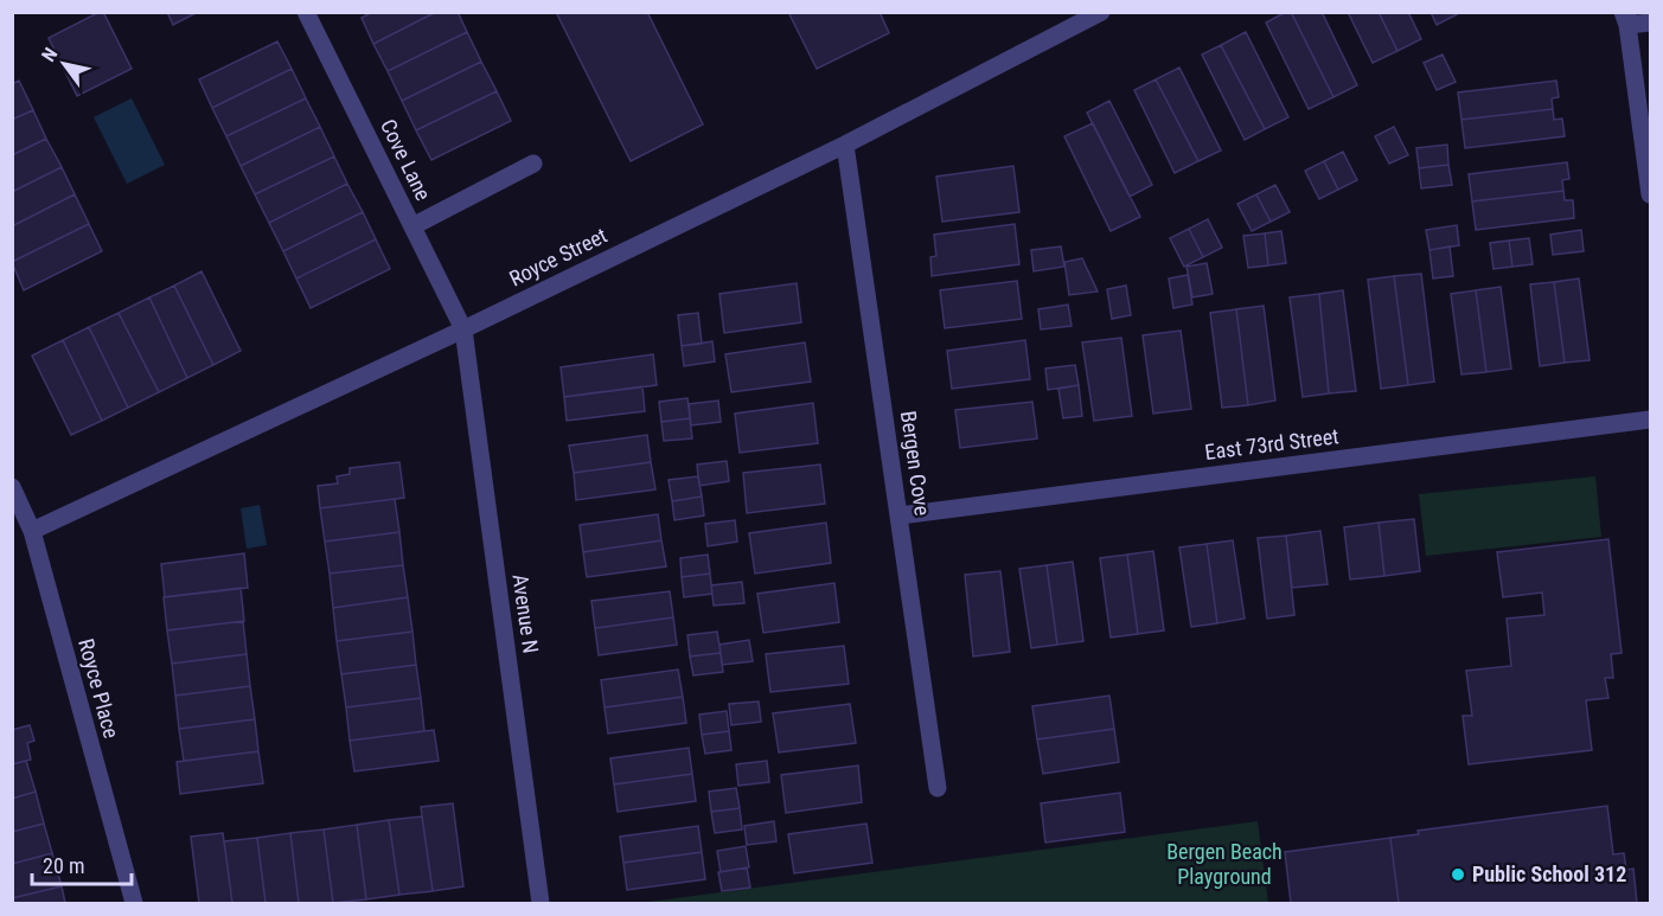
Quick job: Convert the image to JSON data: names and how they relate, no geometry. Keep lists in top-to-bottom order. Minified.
{"streets":{"street":["Cove Lane","Royce Street","East 73rd Street","Bergen Cove","Avenue N","Royce Place"]},"crossings":[["Cove Lane","Royce Street"],["Cove Lane","Avenue N"],["Royce Street","Bergen Cove"],["Royce Street","Avenue N"],["Royce Street","Royce Place"],["East 73rd Street","Bergen Cove"]],"parks":["Bergen Beach Playground"],"places":["Public School 312"],"scale_bar":"20 m","north":"top left"}
